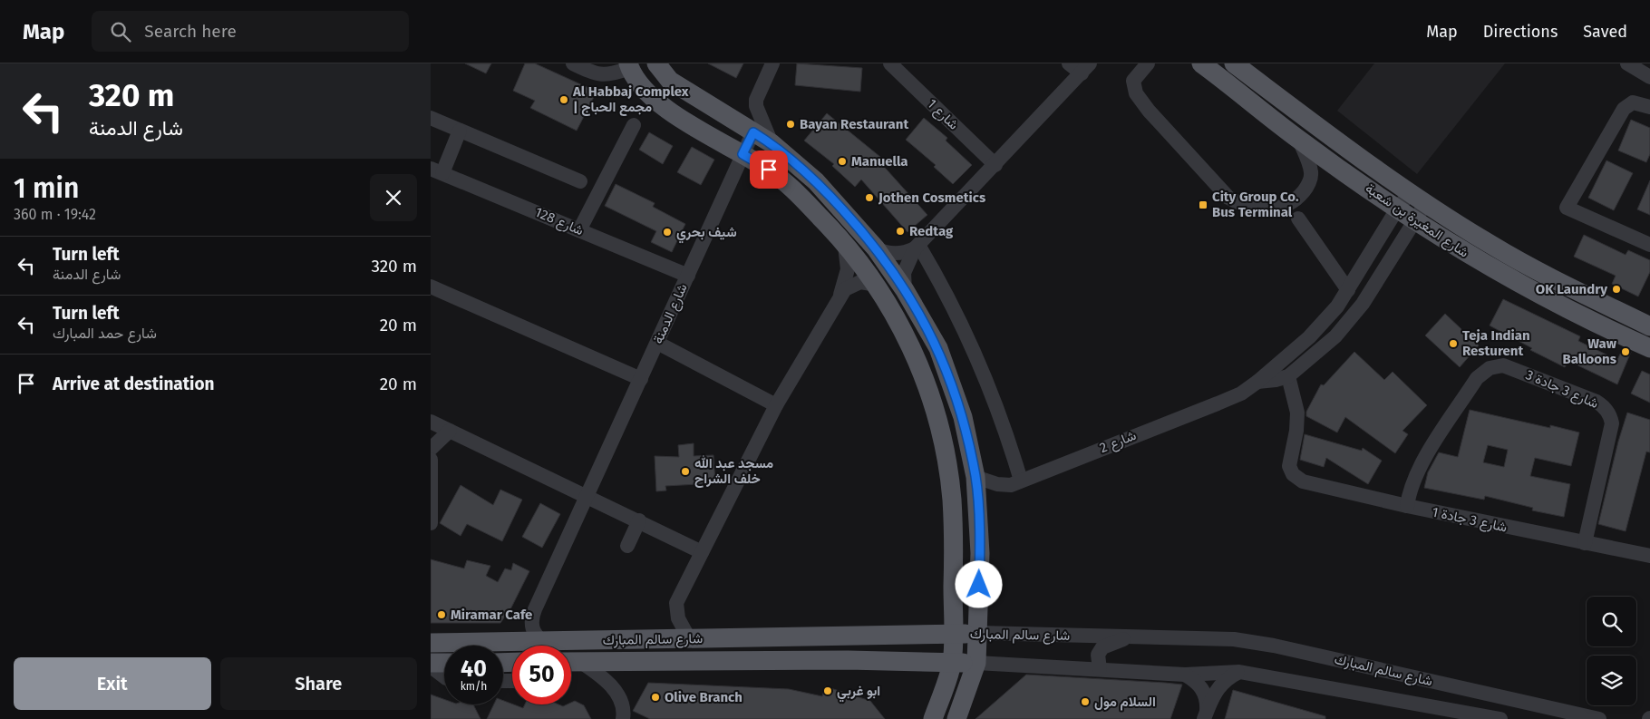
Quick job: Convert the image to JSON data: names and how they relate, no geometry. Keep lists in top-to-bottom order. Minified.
{"streets":{"main road":["شارع المغيرة بن شعبة","شارع سالم المبارك"],"street":["شارع 1","شارع 128","شارع الدمنة","شارع 3 جادة 3","شارع 2","شارع 3 جادة 1"]},"crossings":[["شارع المغيرة بن شعبة","شارع 2"],["شارع 128","شارع الدمنة"],["شارع الدمنة","شارع سالم المبارك"],["شارع 3 جادة 3","شارع 3 جادة 1"],["شارع 2","شارع 3 جادة 1"]],"places":{"other":["Al Habbaj Complex | مجمع الحباج","Bayan Restaurant","Manuella","Jothen Cosmetics","Redtag","شيف بحري","OK Laundry","Teja Indian Resturent","Waw Balloons","مسجد عبد الله خلف الشراح","Miramar Cafe","ابو غربي","Olive Branch","السلام مول"],"transit":["City Group Co. Bus Terminal"]},"page":{"header":"Map","search":"Search here","nav":["Map","Directions","Saved"],"turn":["320 m","شارع الدمنة"],"heading":["1 min","360 m · 19:42"],"list":[{"name":"Turn left","note":"شارع الدمنة","value":"320 m"},{"name":"Turn left","note":"شارع حمد المبارك","value":"20 m"},{"name":"Arrive at destination","value":"20 m"}],"speed":"40 km/h","limit":"50","buttons":["Exit","Share"]}}
